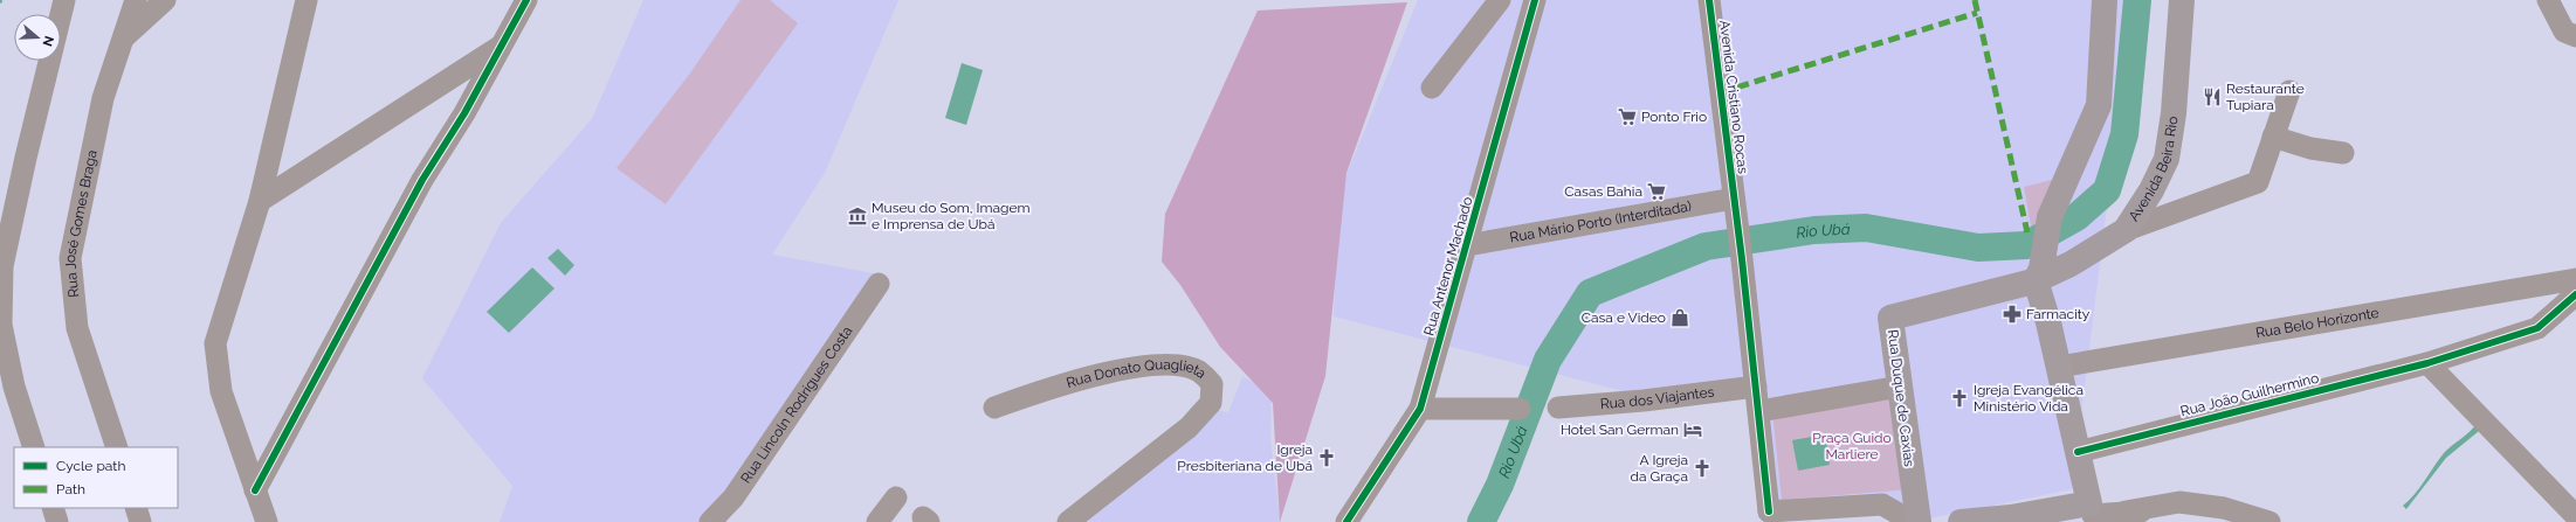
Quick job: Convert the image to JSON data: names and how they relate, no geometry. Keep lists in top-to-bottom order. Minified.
{"streets":{"main road":["Avenida Beira Rio","Rua Duque de Caxias"],"street":["Avenida Cristiano Rocas","Rua Mário Porto (Interditada)","Rua José Gomes Braga","Rua Antenor Machado","Rua Belo Horizonte","Rua Donato Quaglieta","Rua João Guilhermino","Rua dos Viajantes","Rua Lincoln Rodrigues Costa"]},"crossings":[["Avenida Cristiano Rocas","Rua Mário Porto (Interditada)"],["Avenida Cristiano Rocas","Rua dos Viajantes"],["Rua Mário Porto (Interditada)","Rua Antenor Machado"]],"water":["Rio Ubá"],"parks":["Praça Guido Marliere"],"places":{"restaurant":["Restaurante Tupiara"],"supermarket":["Ponto Frio","Casas Bahia"],"museum":["Museu do Som, Imagem e Imprensa de Ubá"],"pharmacy":["Farmacity"],"shop":["Casa e Video"],"church":["Igreja Evangélica Ministério Vida","Igreja Presbiteriana de Ubá","A Igreja da Graça"],"hotel":["Hotel San German"]},"legend":["Cycle path","Path"],"north":"right"}
